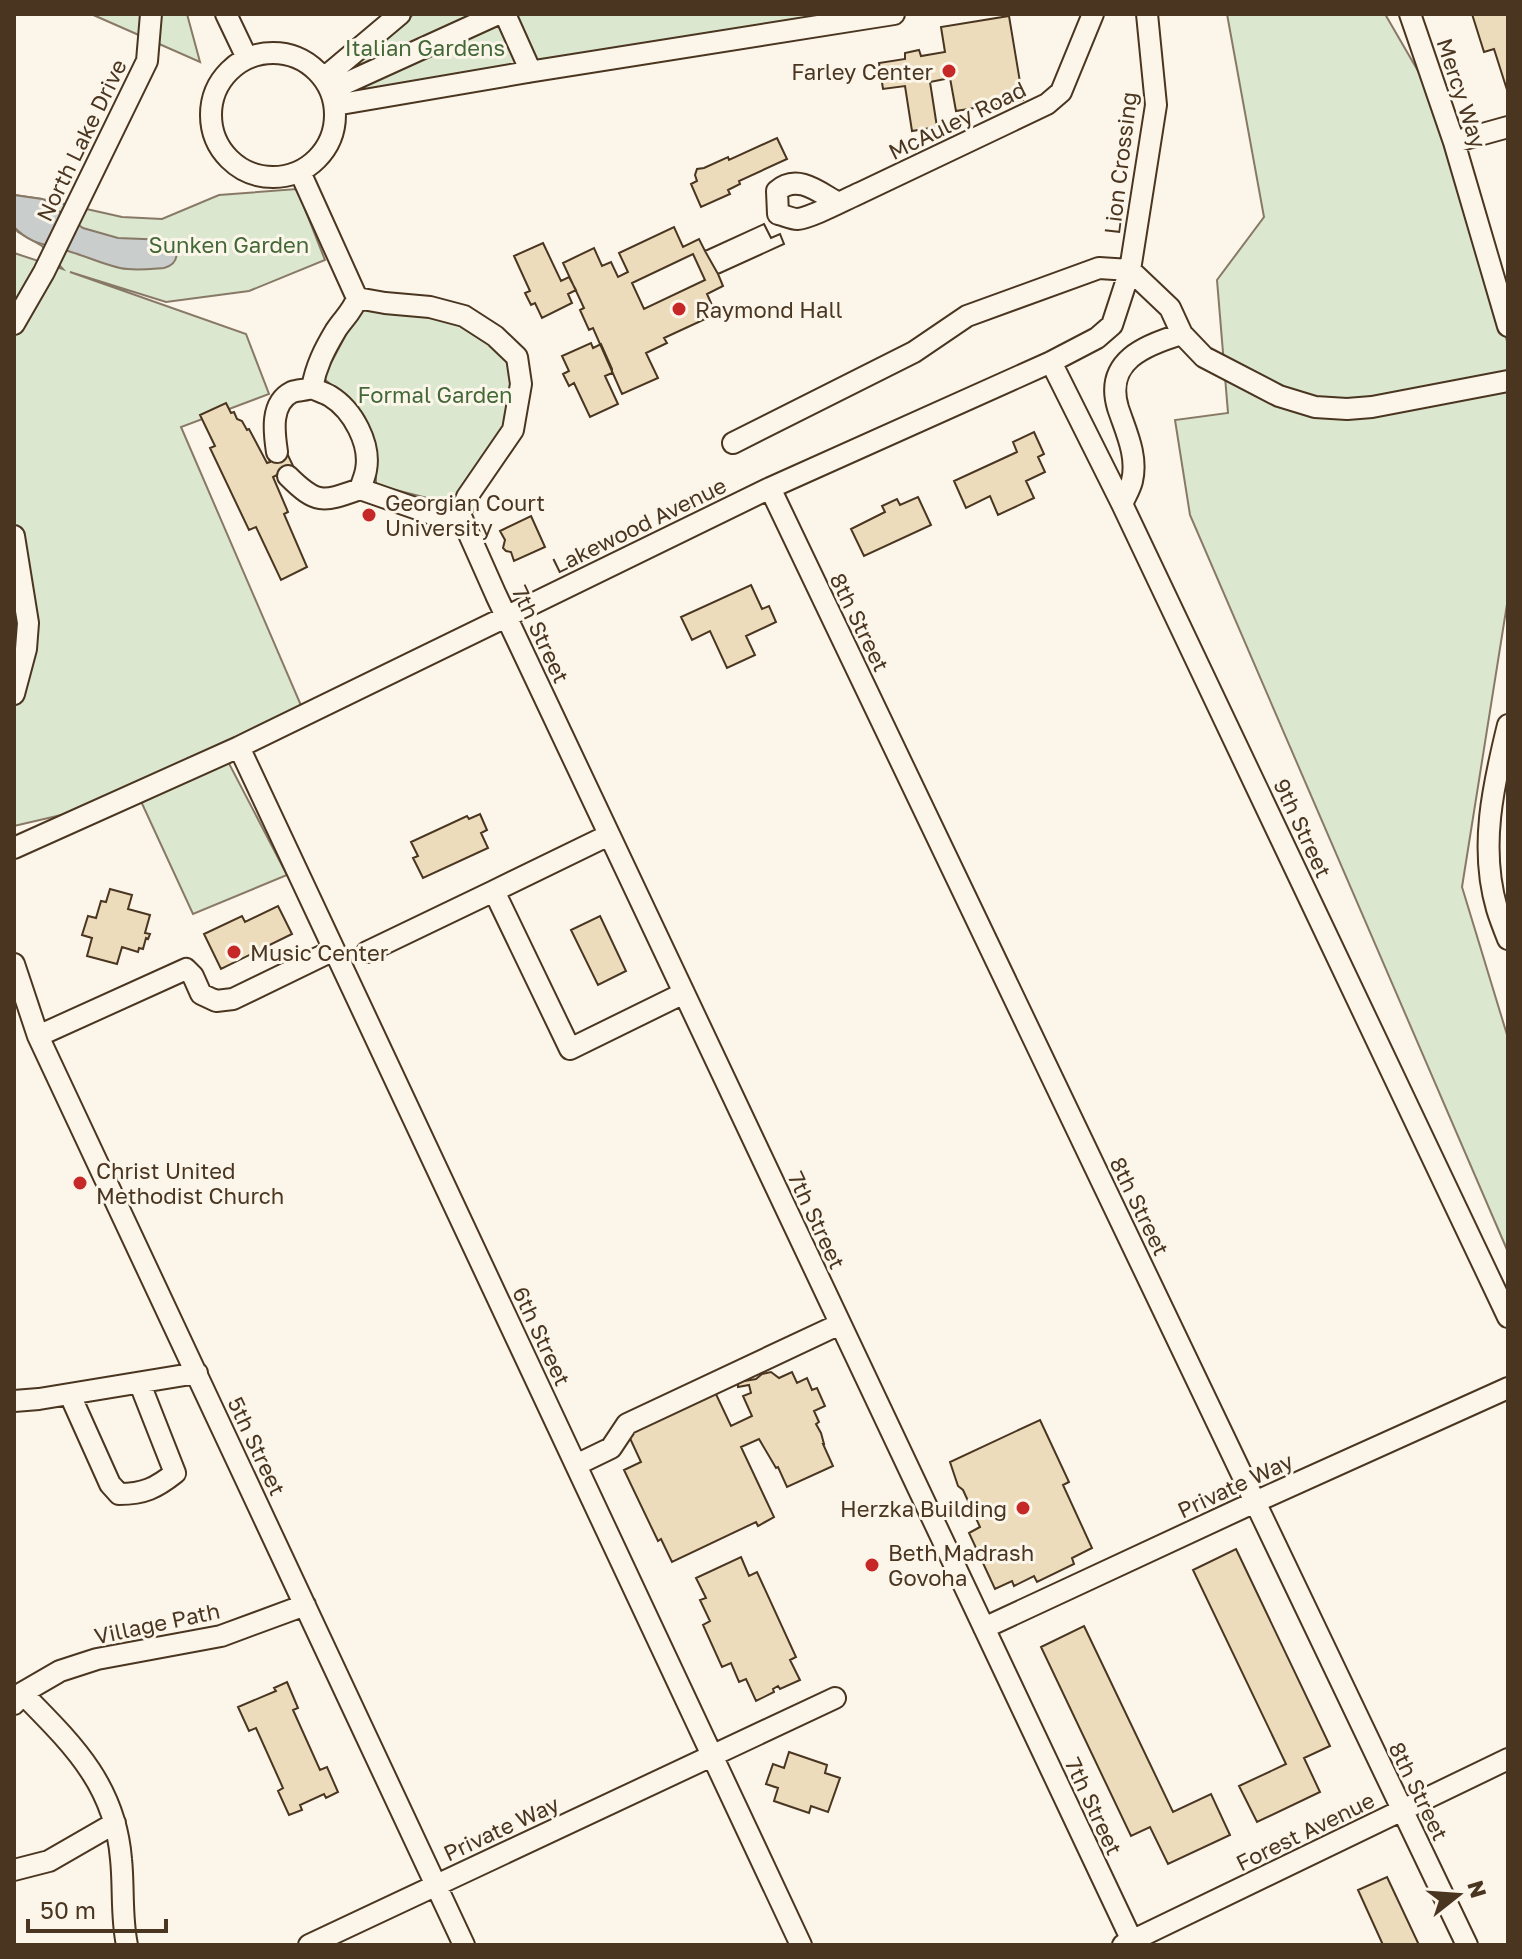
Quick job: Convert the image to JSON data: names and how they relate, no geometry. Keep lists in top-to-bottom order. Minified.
{"streets":{"street":["Mercy Way","McAuley Road","North Lake Drive","Lion Crossing","Lakewood Avenue","8th Street","7th Street","9th Street","6th Street","5th Street","Private Way","Village Path","Forest Avenue"]},"crossings":[["Lion Crossing","Lakewood Avenue"],["Lakewood Avenue","8th Street"],["Lakewood Avenue","7th Street"],["Lakewood Avenue","9th Street"],["Lakewood Avenue","6th Street"],["8th Street","Private Way"],["8th Street","Forest Avenue"],["7th Street","Private Way"],["7th Street","Forest Avenue"],["6th Street","Private Way"],["5th Street","Private Way"],["5th Street","Village Path"]],"parks":["Italian Gardens","Sunken Garden","Formal Garden"],"places":["Farley Center","Raymond Hall","Georgian Court University","Music Center","Christ United Methodist Church","Herzka Building","Beth Madrash Govoha"],"scale_bar":"50 m","north":"right"}
